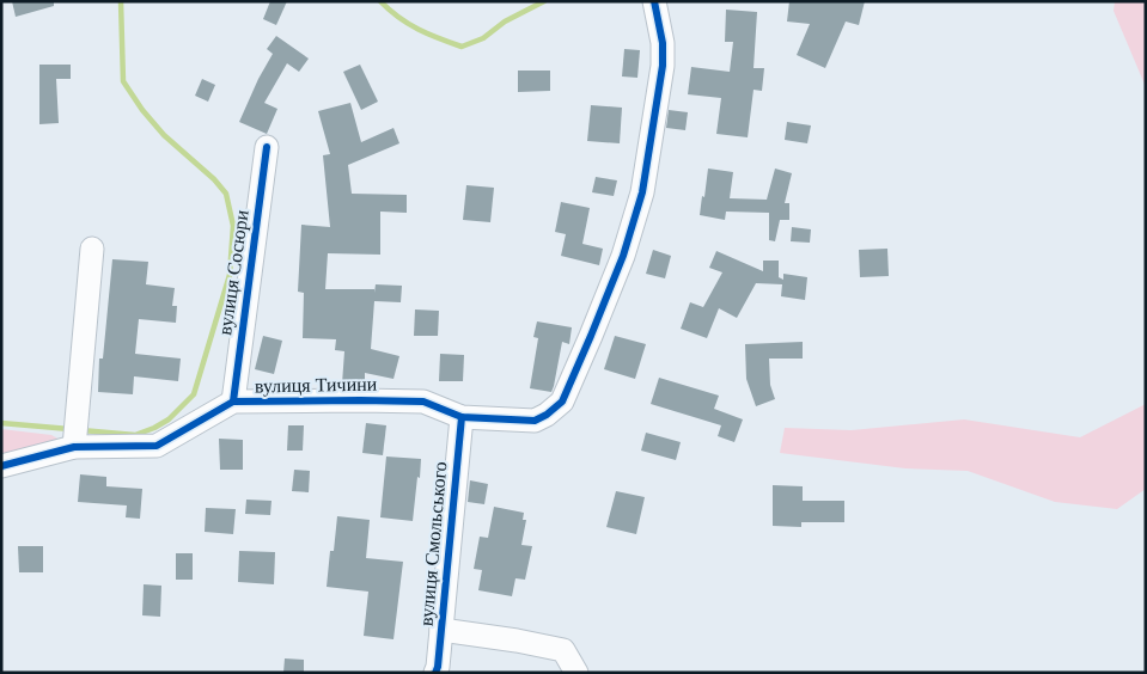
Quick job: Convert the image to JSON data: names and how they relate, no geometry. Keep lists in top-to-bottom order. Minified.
{"streets":{"street":["вулиця Сосюри","вулиця Тичини","вулиця Смольського"]},"crossings":[["вулиця Сосюри","вулиця Тичини"],["вулиця Тичини","вулиця Смольського"]]}
